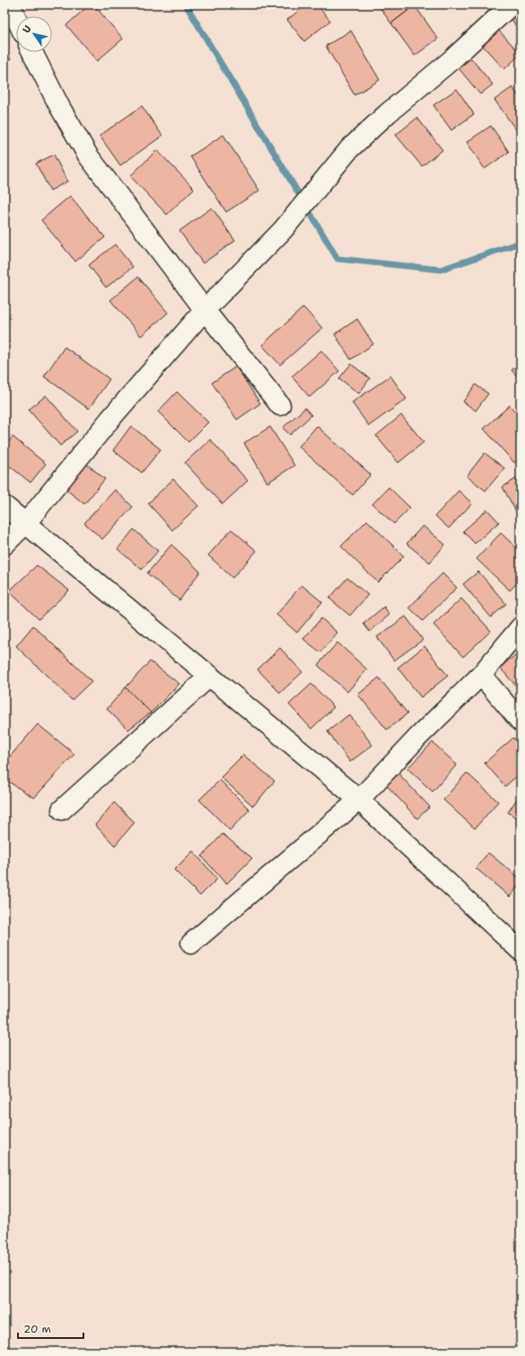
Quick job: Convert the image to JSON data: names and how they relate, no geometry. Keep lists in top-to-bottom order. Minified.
{"scale_bar":"20 m","north":"top left"}
